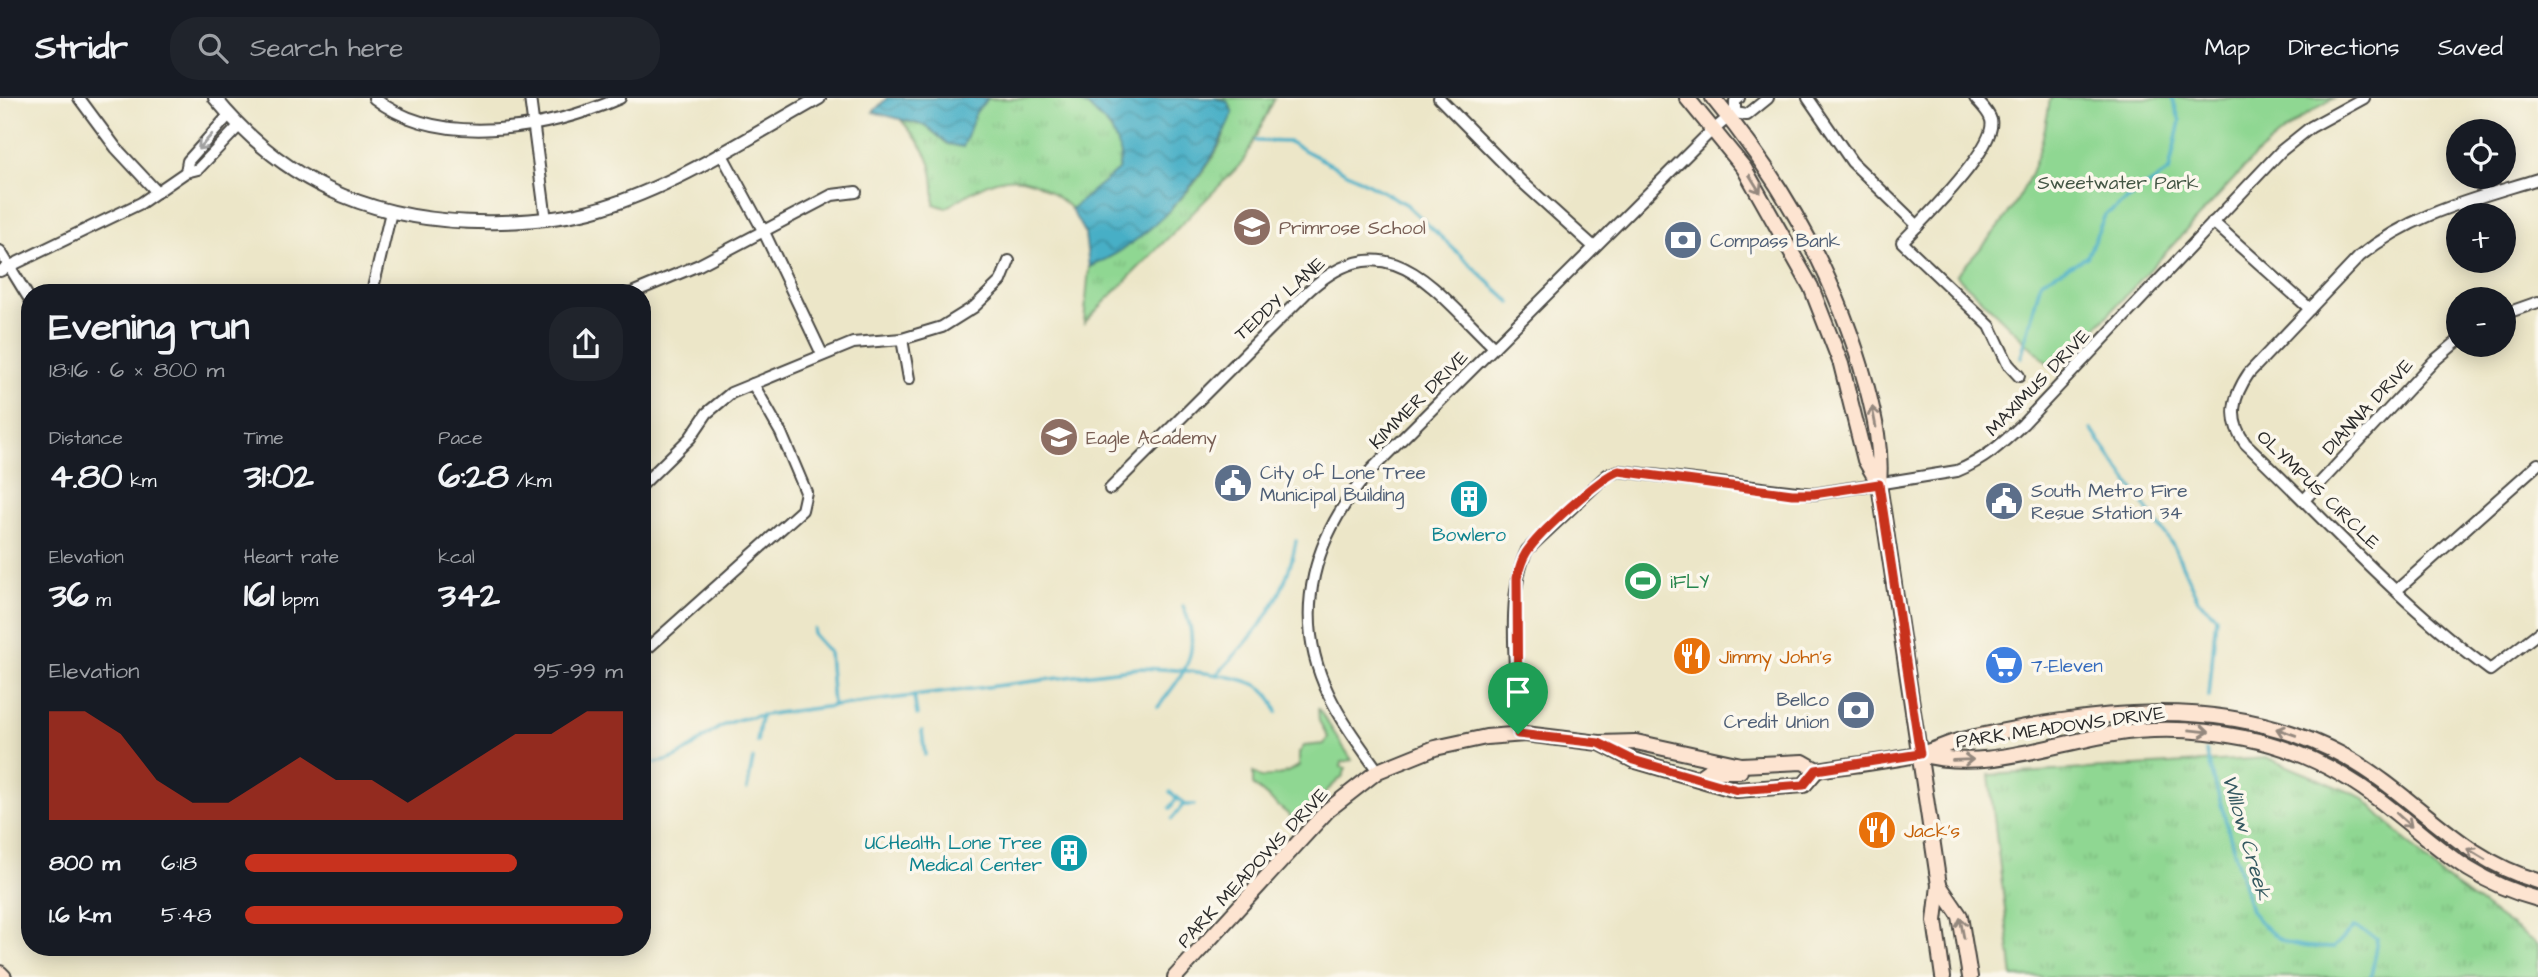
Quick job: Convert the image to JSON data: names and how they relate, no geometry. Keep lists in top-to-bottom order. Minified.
{"streets":{"main road":["PARK MEADOWS DRIVE"],"street":["TEDDY LANE","MAXIMUS DRIVE","KIMMER DRIVE","DIANNA DRIVE","OLYMPUS CIRCLE"]},"crossings":[["TEDDY LANE","KIMMER DRIVE"],["MAXIMUS DRIVE","PARK MEADOWS DRIVE"],["KIMMER DRIVE","PARK MEADOWS DRIVE"],["DIANNA DRIVE","OLYMPUS CIRCLE"]],"water":["Willow Creek"],"parks":["Sweetwater Park"],"places":{"school or university":["Primrose School","Eagle Academy"],"bank":["Compass Bank","Bellco Credit Union"],"public building":["City of Lone Tree Municipal Building","South Metro Fire Resue Station 34"],"building":["Bowlero","UCHealth Lone Tree Medical Center"],"sports":["iFLY"],"restaurant":["Jimmy John's","Jack's"],"supermarket":["7-Eleven"]},"page":{"header":"Stridr","search":"Search here","nav":["Map","Directions","Saved"],"map_buttons":["+","−"],"heading":["Evening run","18:16 · 6 × 800 m"],"stats":[["Distance","4.80 km"],["Time","31:02"],["Pace","6:28 /km"],["Elevation","36 m"],["Heart rate","161 bpm"],["kcal","342"]],"chart":["Elevation","95–99 m"],"list":[{"name":"800 m","note":"6:18"},{"name":"1.6 km","note":"5:48"}]}}
